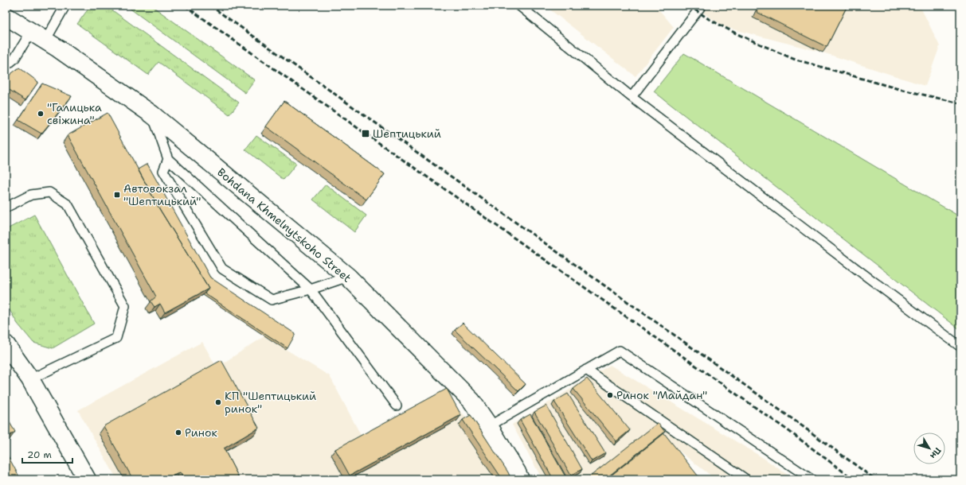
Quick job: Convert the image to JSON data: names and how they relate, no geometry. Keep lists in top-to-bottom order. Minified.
{"streets":{"street":["Bohdana Khmelnytskoho Street"]},"places":{"other":["\"Галицька свіжина\"","Ринок \"Майдан\"","КП \"Шептицький ринок\"","Ринок"],"transit":["Шептицький","Автовокзал \"Шептицький\""]},"scale_bar":"20 m","north":"bottom right"}
